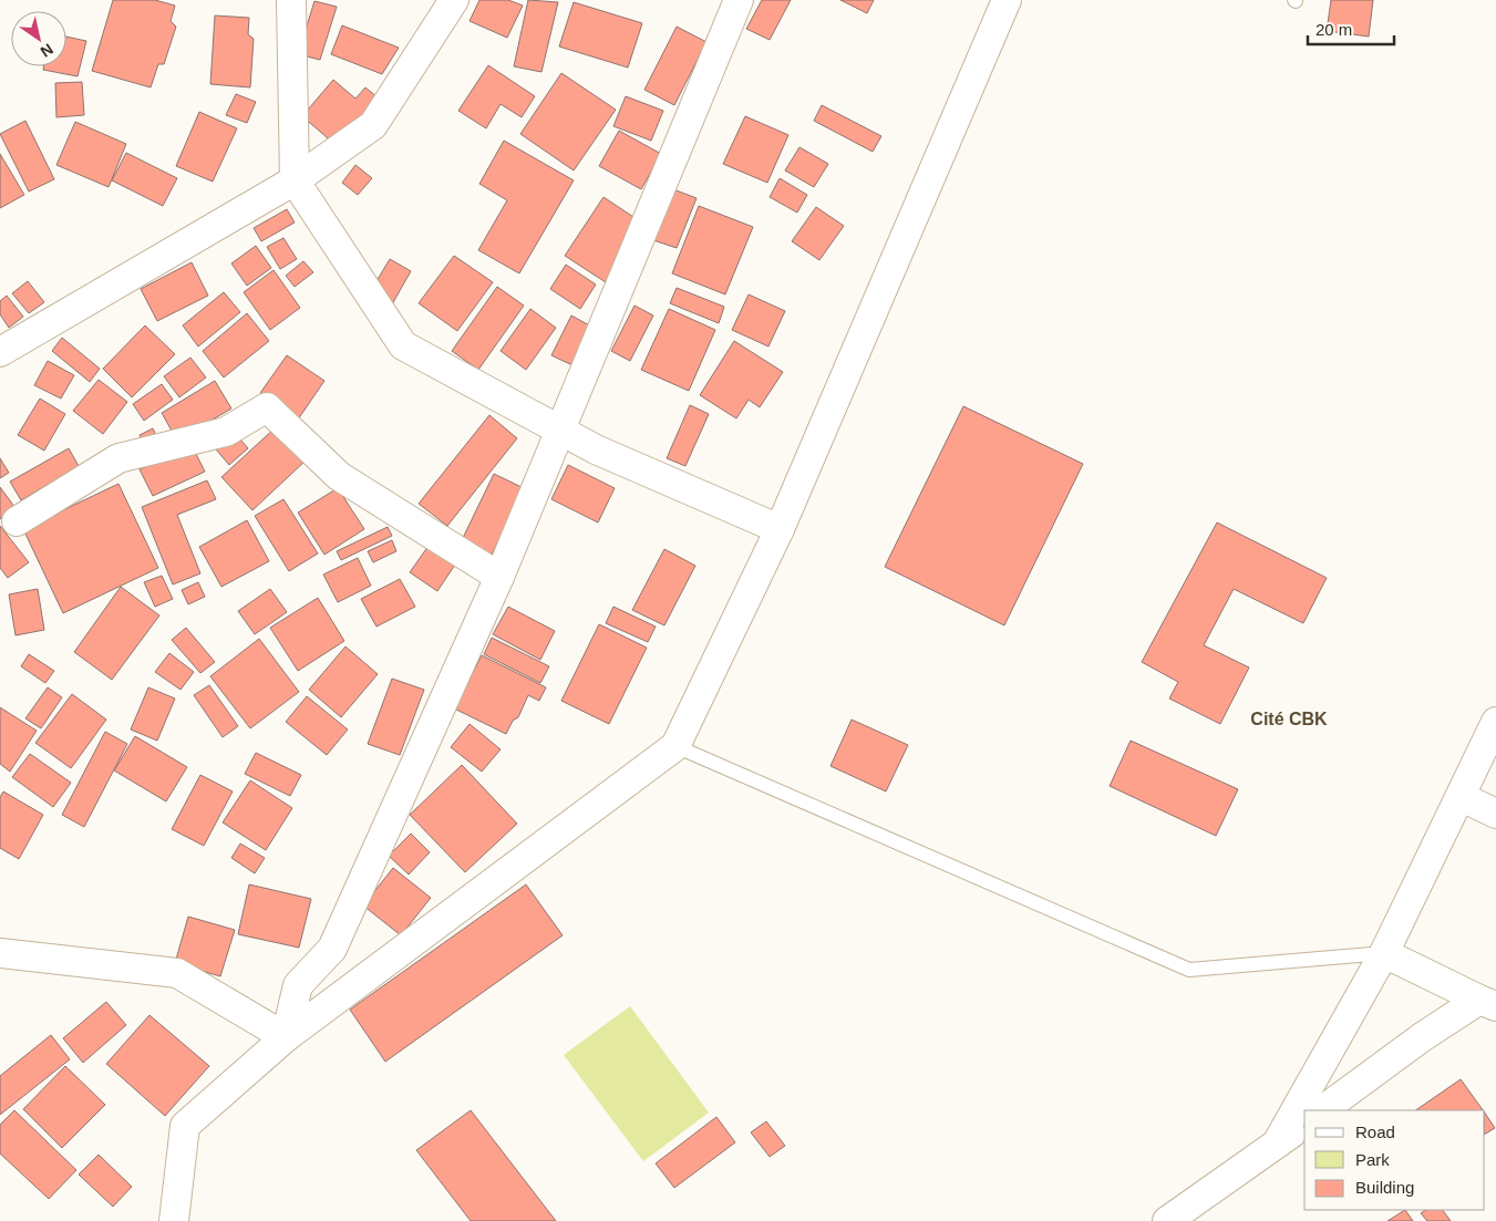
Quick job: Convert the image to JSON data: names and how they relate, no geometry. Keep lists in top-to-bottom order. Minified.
{"districts":["Cité CBK"],"legend":["Road","Park","Building"],"scale_bar":"20 m","north":"bottom right"}
